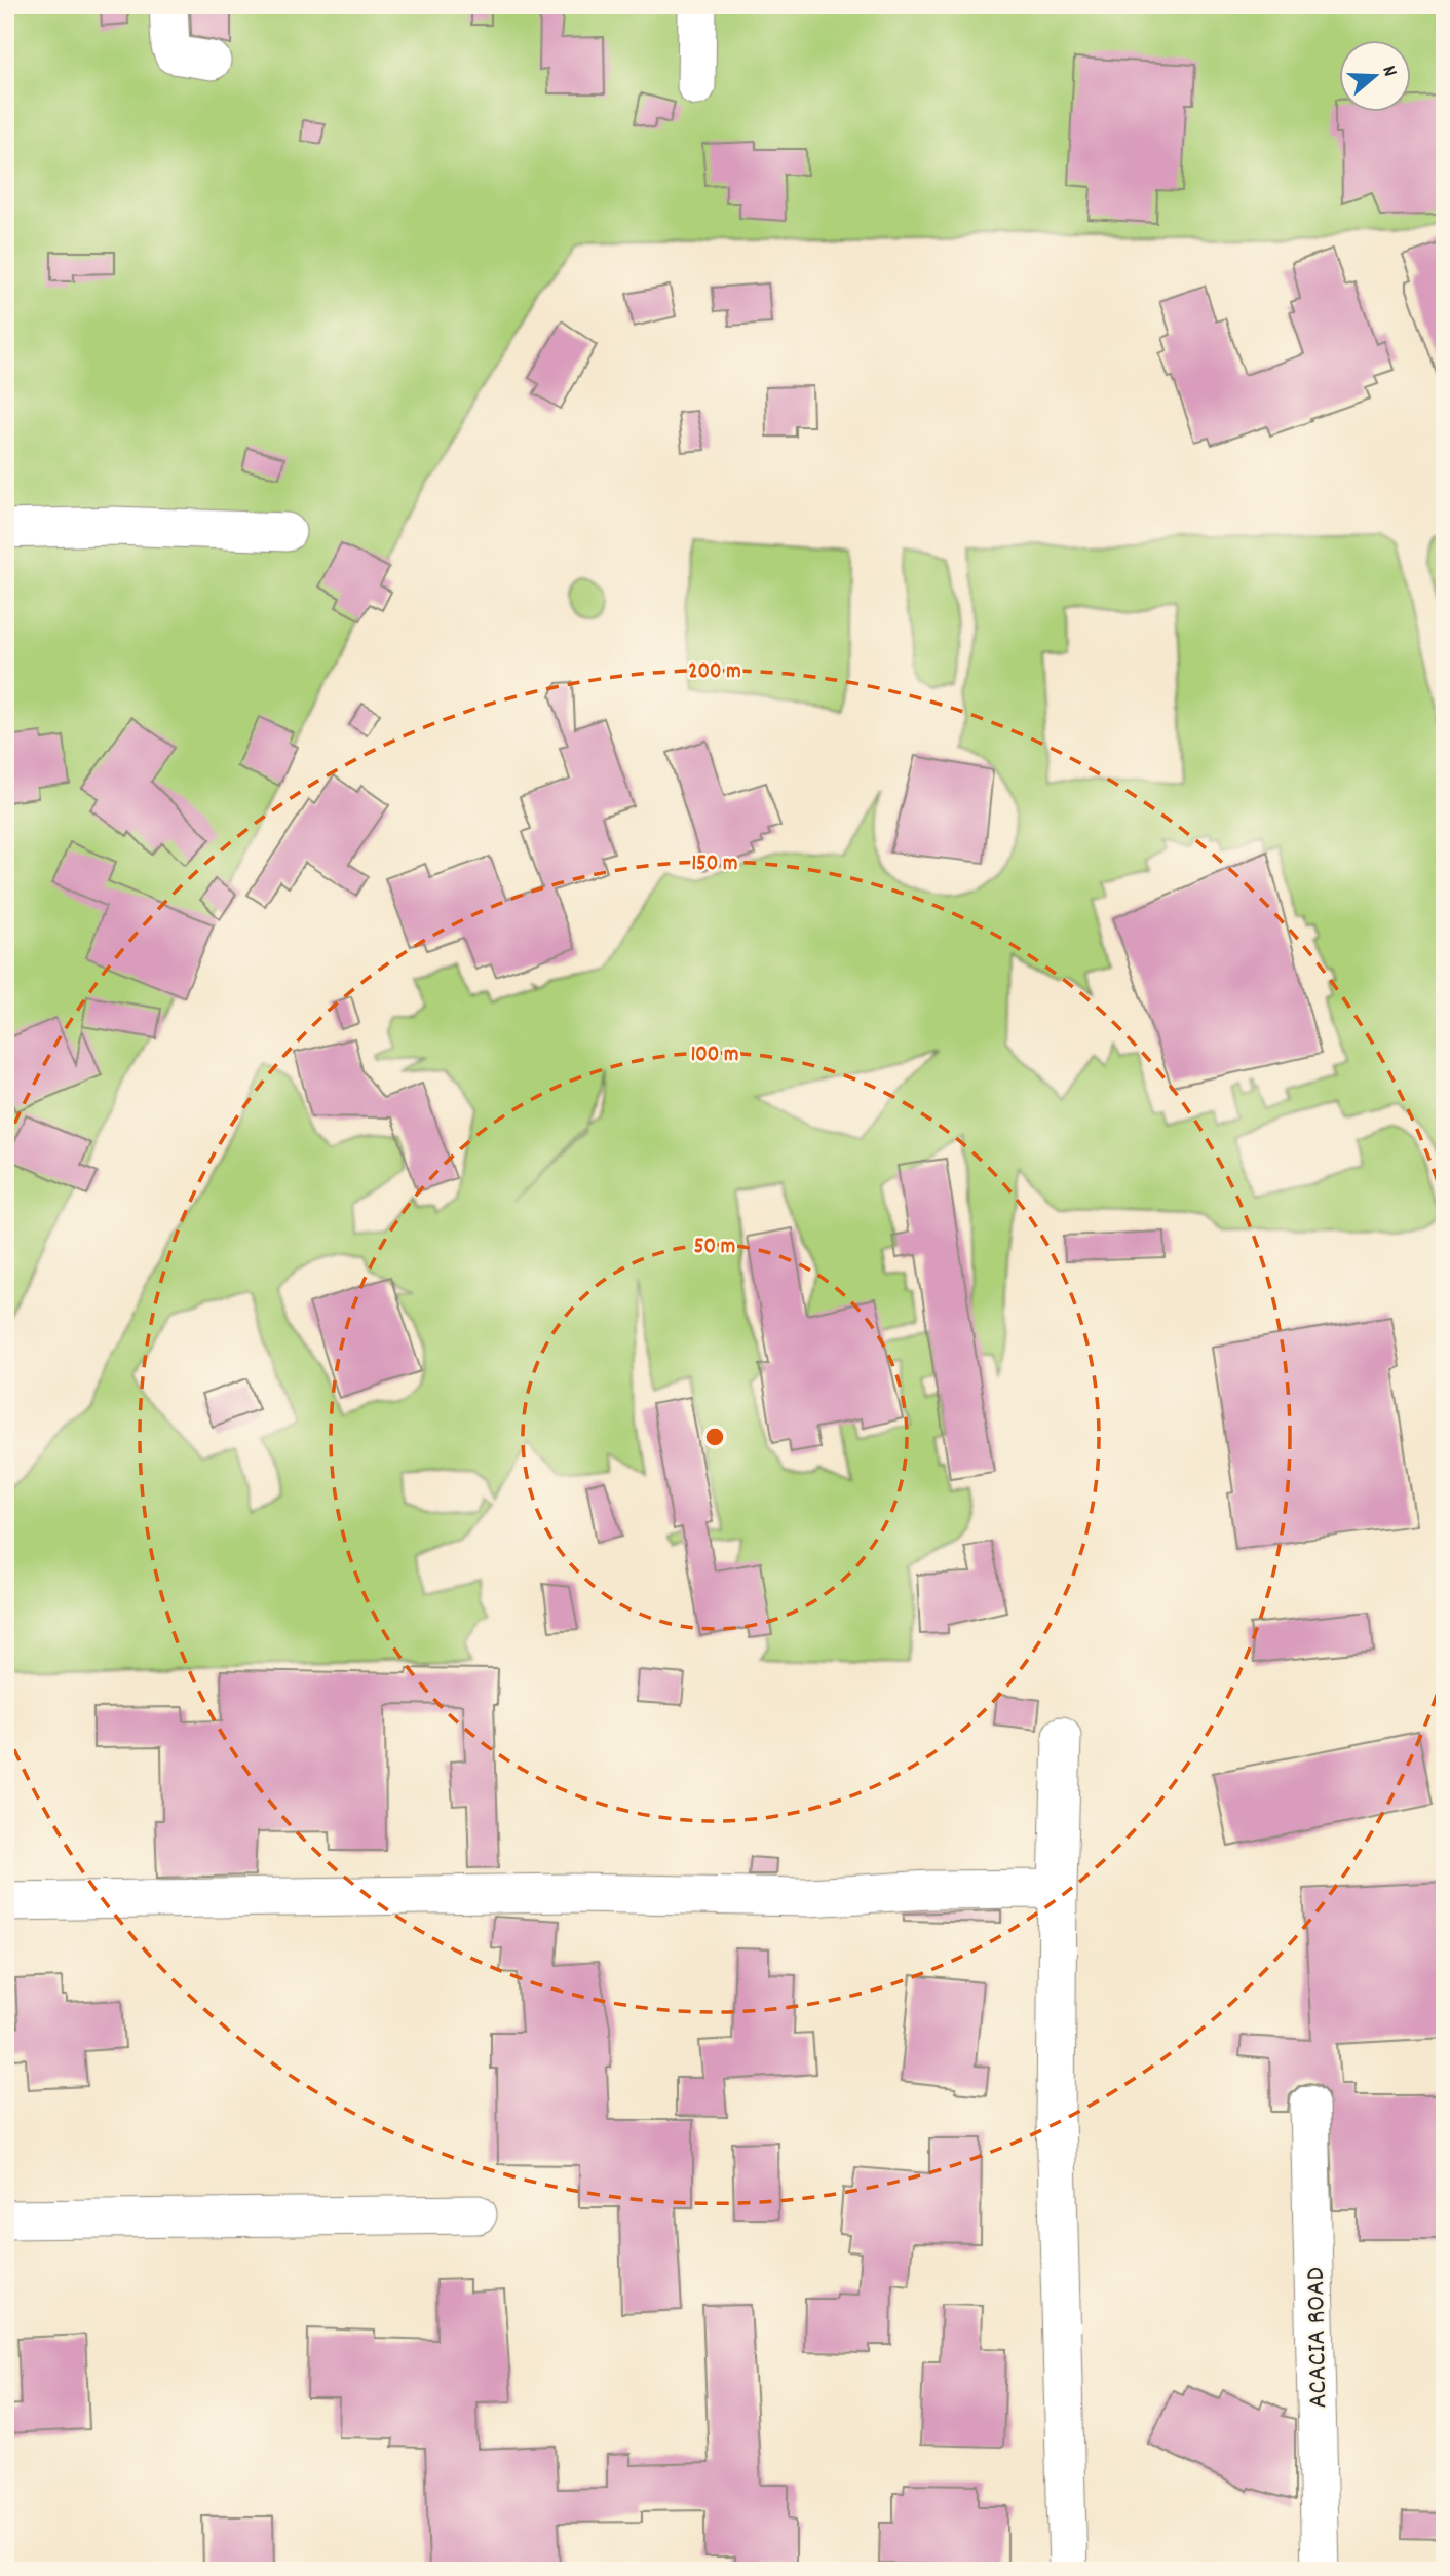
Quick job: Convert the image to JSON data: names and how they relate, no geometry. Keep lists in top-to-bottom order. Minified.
{"streets":{"street":["ACACIA ROAD"]},"north":"right","rings":["200 m","150 m","100 m","50 m"]}
